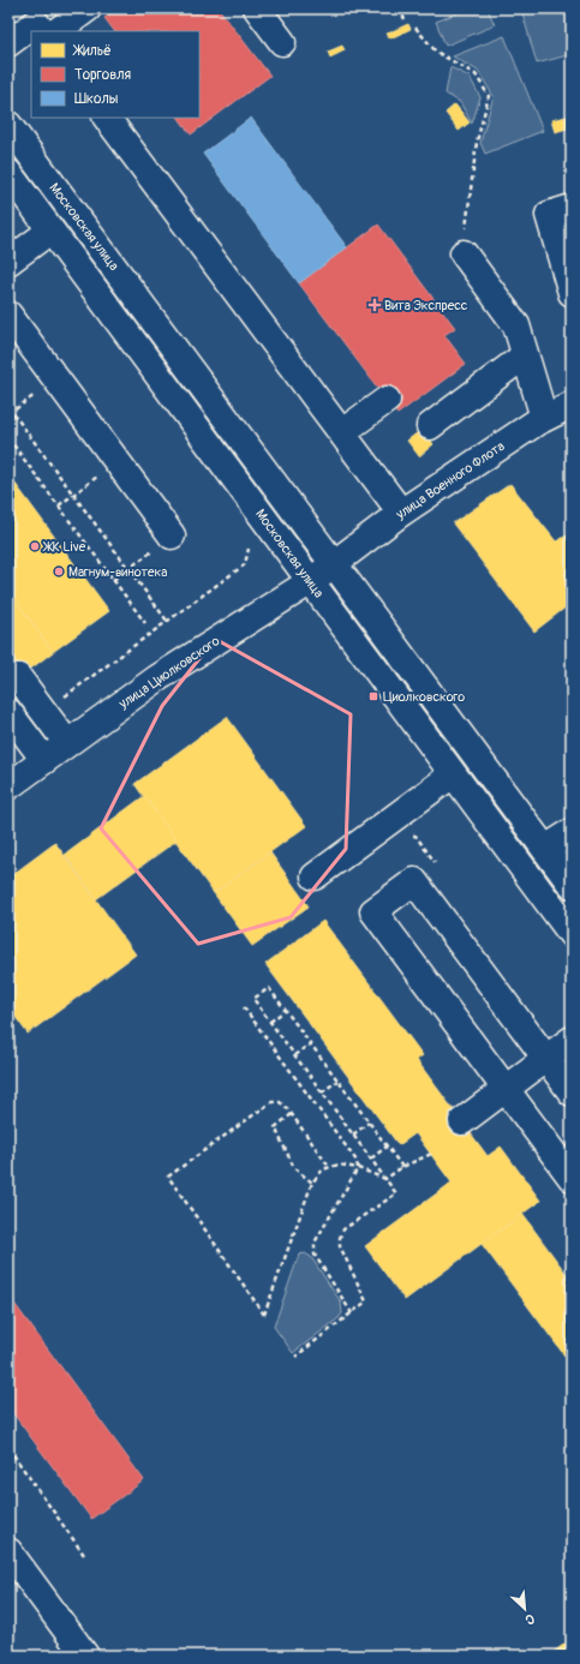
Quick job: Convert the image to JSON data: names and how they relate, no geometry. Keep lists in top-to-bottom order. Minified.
{"streets":{"main road":["Московская улица","улица Военного Флота","улица Циолковского"]},"crossings":[["Московская улица","улица Военного Флота"],["Московская улица","улица Циолковского"],["улица Военного Флота","улица Циолковского"]],"places":{"health":["Вита Экспресс"],"other":["ЖК Live","Магнум-винотека"],"transit":["Циолковского"]},"legend":["Жильё","Торговля","Школы"],"north":"bottom right"}
